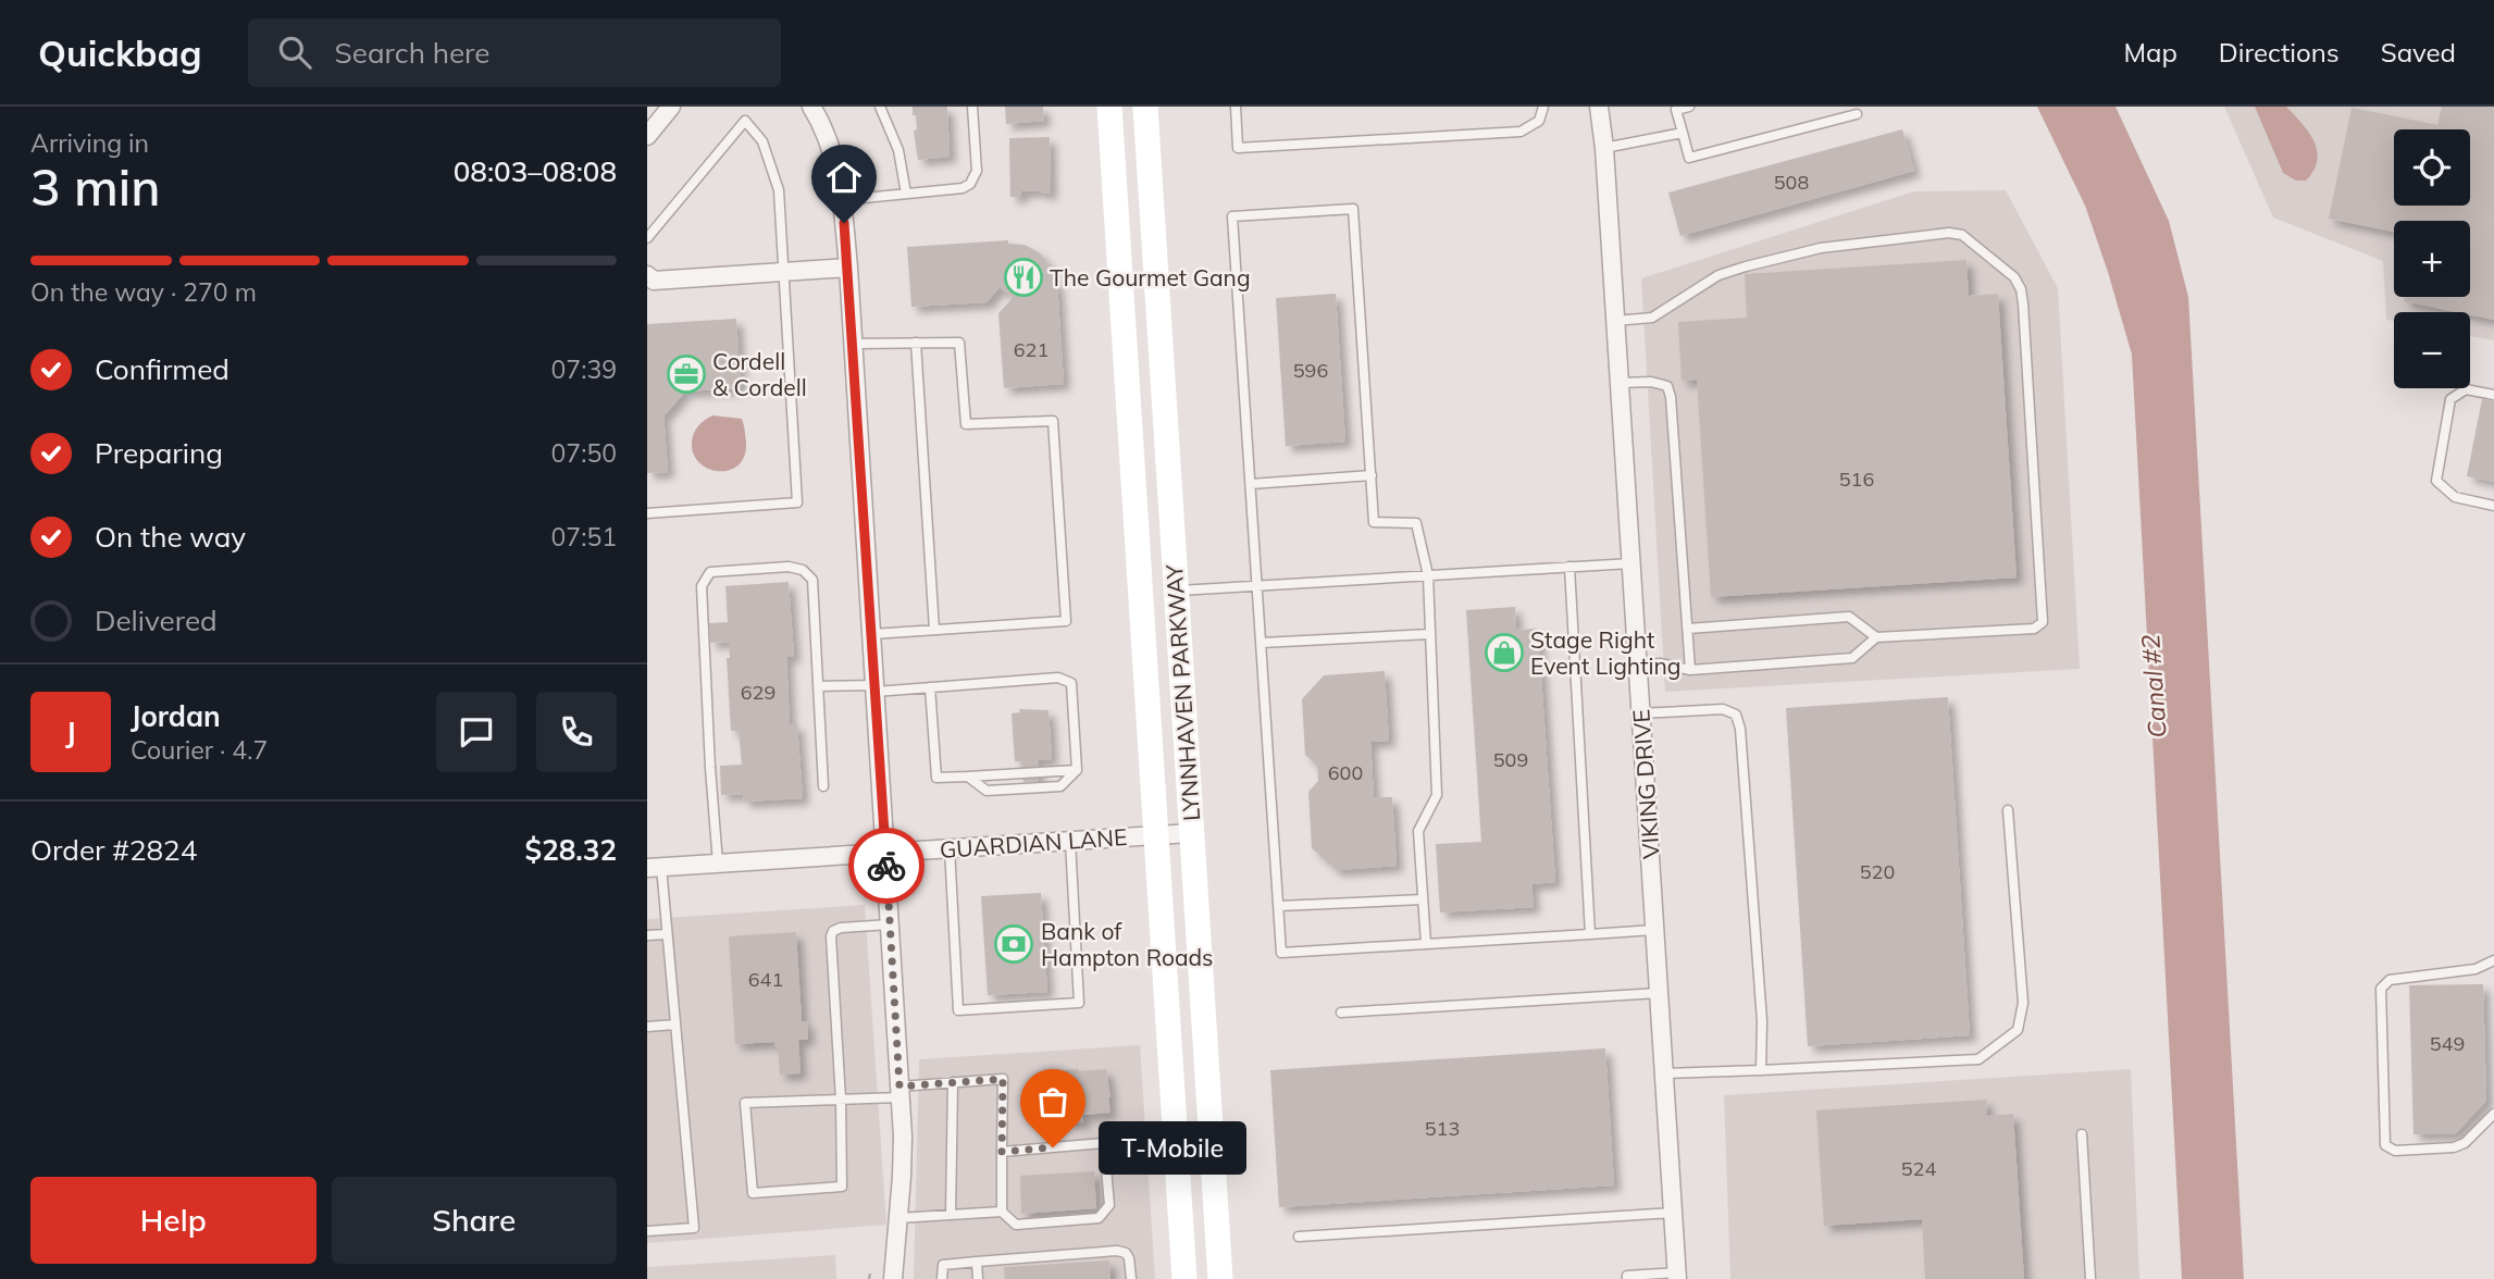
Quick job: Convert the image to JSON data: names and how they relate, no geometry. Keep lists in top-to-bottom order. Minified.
{"streets":{"main road":["LYNNHAVEN PARKWAY"],"street":["VIKING DRIVE","GUARDIAN LANE"]},"crossings":[["LYNNHAVEN PARKWAY","GUARDIAN LANE"]],"water":["Canal #2"],"places":{"restaurant":["The Gourmet Gang"],"office":["Cordell & Cordell"],"shop":["Stage Right Event Lighting"],"bank":["Bank of Hampton Roads"],"other":["T-Mobile"]},"house_numbers":["508","621","596","516","629","509","600","520","641","549","513","524"],"page":{"header":"Quickbag","search":"Search here","nav":["Map","Directions","Saved"],"heading":["3 min","Arriving in","08:03–08:08"],"panel":["Jordan","Courier · 4.7","Order #2824","$28.32"],"map_buttons":["+","−"],"bar":"On the way · 270 m","list":[["Confirmed","07:39"],["Preparing","07:50"],["On the way","07:51"],"Delivered"],"round":"J","bubble":"T-Mobile","buttons":["Help","Share"]}}
